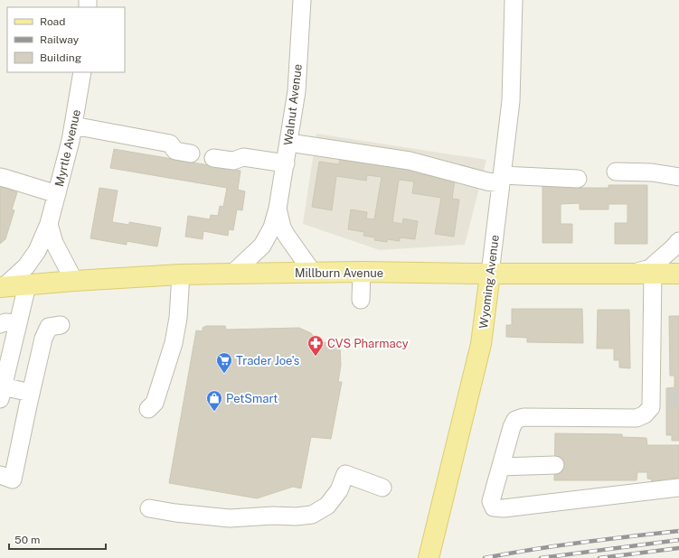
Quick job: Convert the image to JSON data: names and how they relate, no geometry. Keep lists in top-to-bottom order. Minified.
{"streets":{"main road":["Millburn Avenue","Wyoming Avenue"],"street":["Walnut Avenue","Myrtle Avenue"]},"crossings":[["Walnut Avenue","Millburn Avenue"],["Myrtle Avenue","Millburn Avenue"],["Millburn Avenue","Wyoming Avenue"]],"places":{"pharmacy":["CVS Pharmacy"],"supermarket":["Trader Joe's"],"shop":["PetSmart"]},"legend":["Road","Railway","Building"],"scale_bar":"50 m"}
